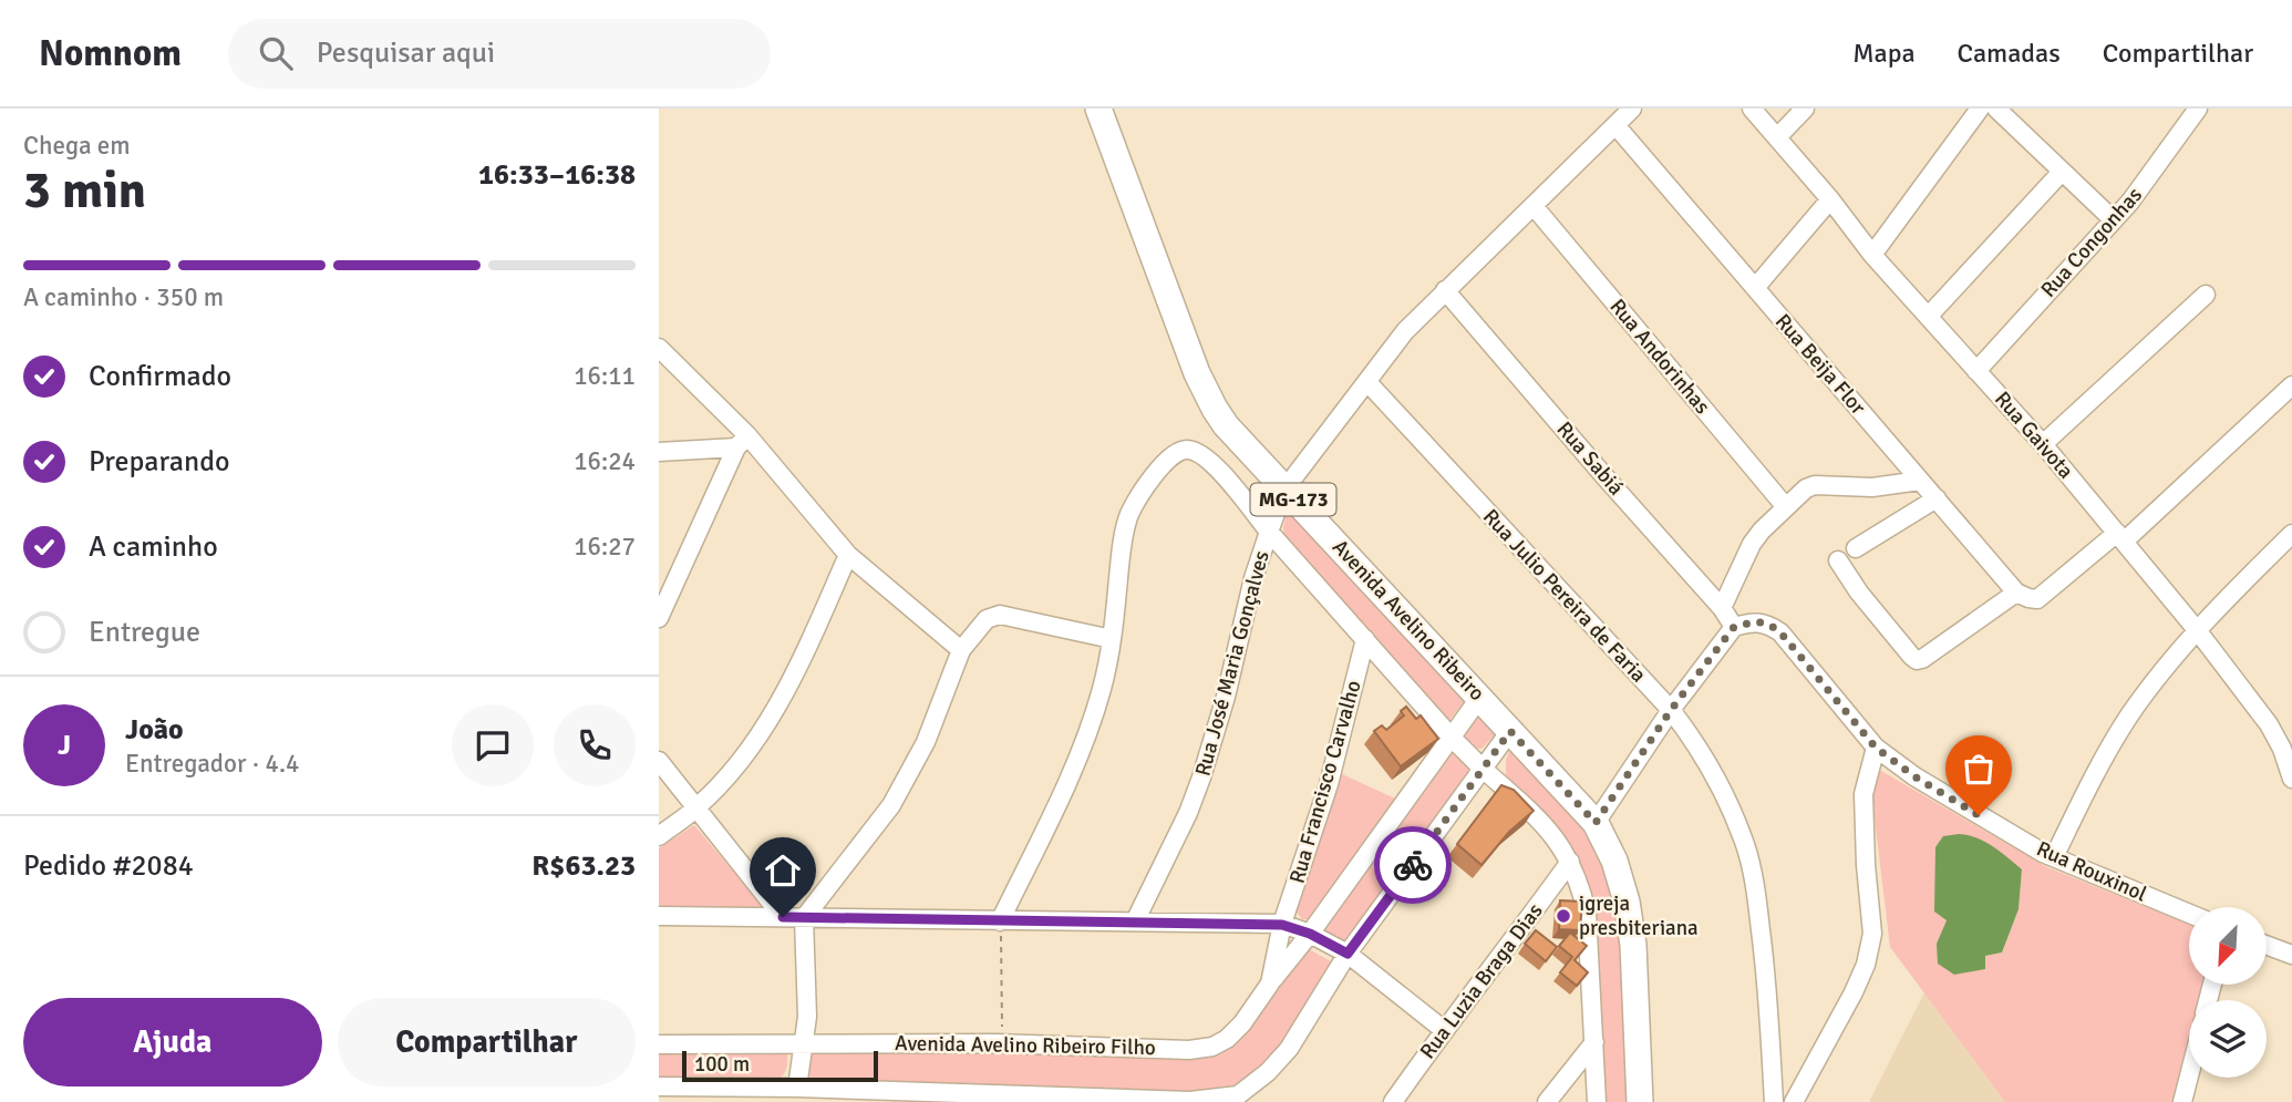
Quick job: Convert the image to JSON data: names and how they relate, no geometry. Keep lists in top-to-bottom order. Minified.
{"streets":{"highway":["MG-173","Avenida Avelino Ribeiro"],"street":["Rua Congonhas","Rua Andorinhas","Rua Beija Flor","Rua Gaivota","Rua Sabiá","Rua Julio Pereira de Faria","Rua José Maria Gonçalves","Rua Francisco Carvalho","Rua Rouxinol","Rua Luzia Braga Dias","Avenida Avelino Ribeiro Filho"]},"crossings":[["Rua Congonhas","Rua Gaivota"],["Rua Andorinhas","Rua José Maria Gonçalves"],["Rua Beija Flor","Rua José Maria Gonçalves"],["Rua Sabiá","Rua José Maria Gonçalves"],["Rua Sabiá","Rua Rouxinol"],["Rua Julio Pereira de Faria","Rua José Maria Gonçalves"],["Avenida Avelino Ribeiro","Rua José Maria Gonçalves"],["Avenida Avelino Ribeiro","Avenida Avelino Ribeiro Filho"],["Rua Francisco Carvalho","Avenida Avelino Ribeiro Filho"]],"places":["igreja presbiteriana"],"scale_bar":"100 m","north":"bottom left","page":{"header":"Nomnom","search":"Pesquisar aqui","nav":["Mapa","Camadas","Compartilhar"],"heading":["3 min","Chega em","16:33–16:38"],"panel":["João","Entregador · 4.4","Pedido #2084","R$63.23"],"bar":"A caminho · 350 m","list":[["Confirmado","16:11"],["Preparando","16:24"],["A caminho","16:27"],"Entregue"],"round":"J","buttons":["Ajuda","Compartilhar"],"scale":"100 m"}}
